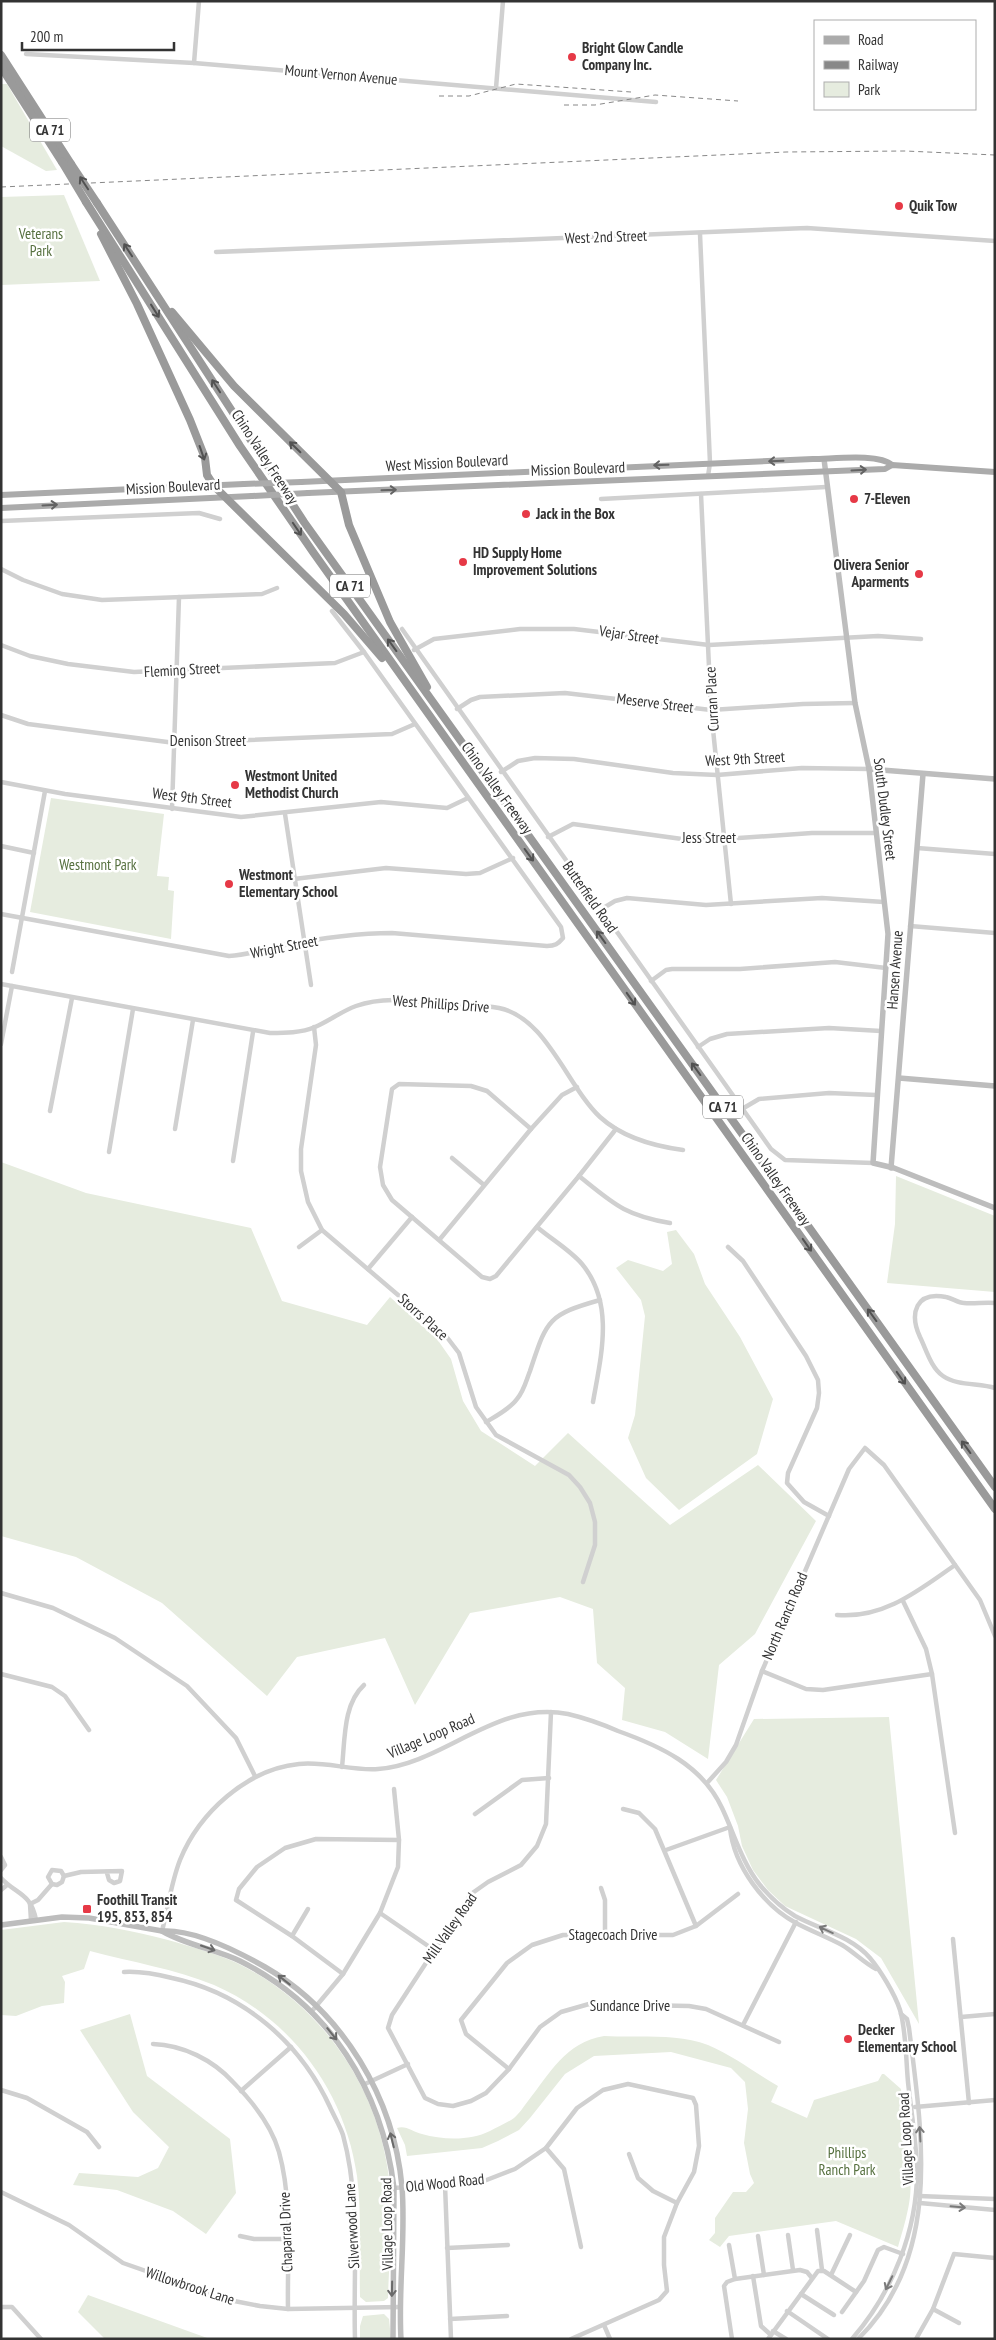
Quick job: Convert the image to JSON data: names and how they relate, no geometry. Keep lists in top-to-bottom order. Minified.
{"streets":{"highway":["CA 71","Chino Valley Freeway"],"main road":["West Mission Boulevard","Mission Boulevard"],"street":["Mount Vernon Avenue","West 2nd Street","Vejar Street","Fleming Street","Curran Place","Meserve Street","Denison Street","West 9th Street","South Dudley Street","Jess Street","Butterfield Road","Wright Street","Hansen Avenue","West Phillips Drive","Storrs Place","North Ranch Road","Village Loop Road","Mill Valley Road","Stagecoach Drive","Sundance Drive","Old Wood Road","Silverwood Lane","Chaparral Drive","Willowbrook Lane"]},"crossings":[["West Mission Boulevard","Mission Boulevard"],["West Mission Boulevard","South Dudley Street"],["Mission Boulevard","South Dudley Street"],["Vejar Street","Curran Place"],["Vejar Street","South Dudley Street"],["Vejar Street","Butterfield Road"],["Curran Place","Meserve Street"],["Curran Place","West 9th Street"],["Curran Place","Jess Street"],["Meserve Street","South Dudley Street"],["Meserve Street","Butterfield Road"],["West 9th Street","South Dudley Street"],["West 9th Street","Butterfield Road"],["West 9th Street","Hansen Avenue"],["South Dudley Street","Jess Street"],["South Dudley Street","Butterfield Road"],["Jess Street","Butterfield Road"],["West Phillips Drive","Storrs Place"],["North Ranch Road","Village Loop Road"],["Village Loop Road","Mill Valley Road"],["Village Loop Road","Old Wood Road"],["Village Loop Road","Willowbrook Lane"],["Mill Valley Road","Sundance Drive"],["Stagecoach Drive","Sundance Drive"],["Silverwood Lane","Willowbrook Lane"],["Chaparral Drive","Willowbrook Lane"]],"one_way":["Mission Boulevard"],"parks":["Veterans Park","Westmont Park","Phillips Ranch Park"],"places":{"other":["Bright Glow Candle Company Inc.","Quik Tow","7-Eleven","Jack in the Box","HD Supply Home Improvement Solutions","Olivera Senior Aparments","Westmont United Methodist Church","Westmont Elementary School","Decker Elementary School"],"transit":["Foothill Transit 195, 853, 854"]},"legend":["Road","Railway","Park"],"scale_bar":"200 m"}
